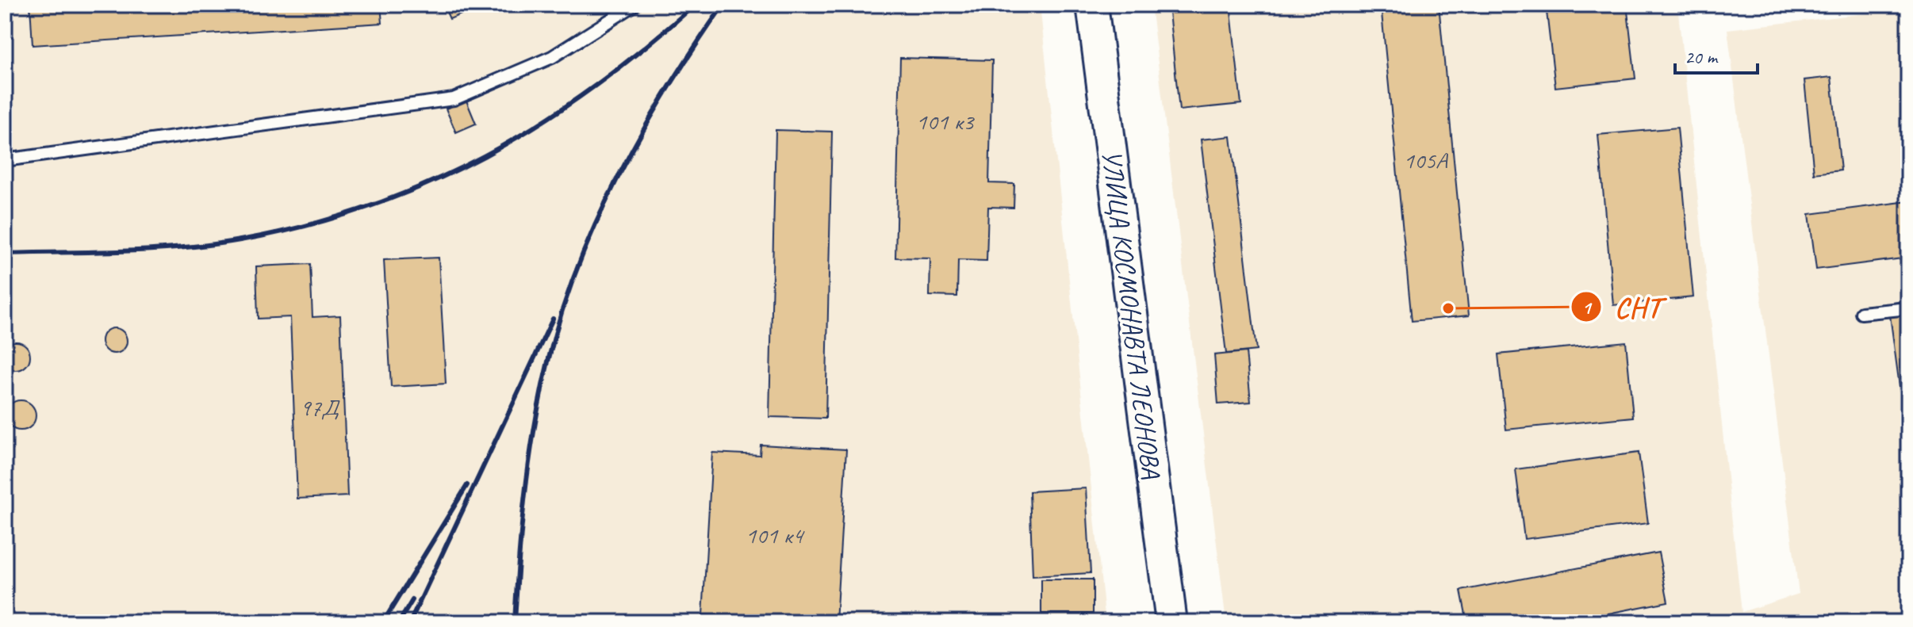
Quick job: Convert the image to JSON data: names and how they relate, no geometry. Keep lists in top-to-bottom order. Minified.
{"streets":{"street":["УЛИЦА КОСМОНАВТА ЛЕОНОВА"]},"places":["СНТ"],"house_numbers":["101 к3","105А","97Д","101 к4"],"scale_bar":"20 m"}
